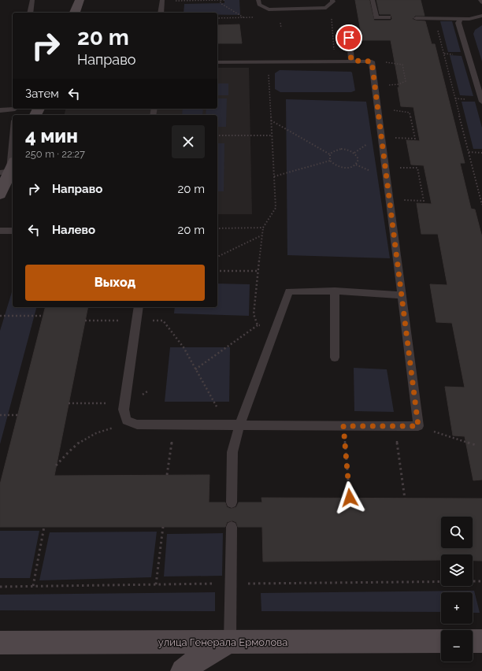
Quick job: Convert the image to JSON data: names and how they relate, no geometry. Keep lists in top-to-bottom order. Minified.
{"streets":{"street":["улица Генерала Ермолова"]},"page":{"turn":["20 m","Направо"],"then":"Затем","heading":["4 мин","250 m · 22:27"],"list":[{"name":"Направо","value":"20 m"},{"name":"Налево","value":"20 m"}],"buttons":"Выход","map_buttons":["+","−"]}}
